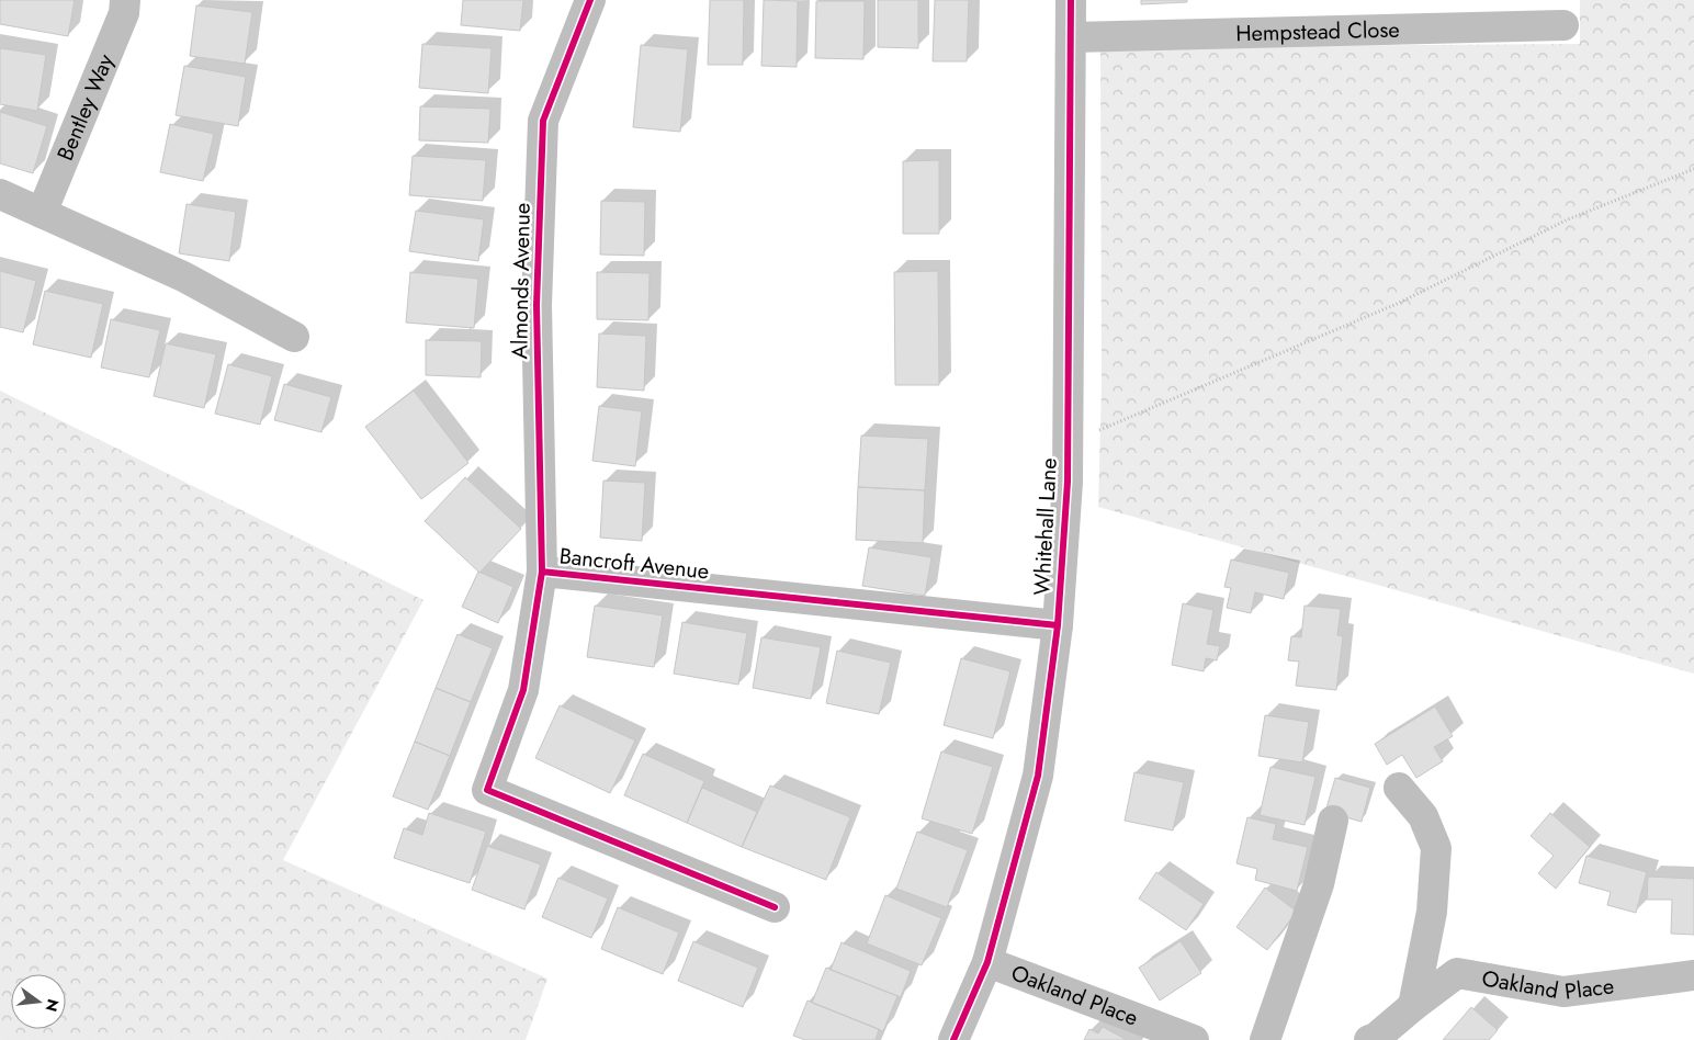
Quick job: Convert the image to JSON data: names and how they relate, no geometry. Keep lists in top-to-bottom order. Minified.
{"streets":{"street":["Hempstead Close","Bentley Way","Almonds Avenue","Whitehall Lane","Bancroft Avenue","Oakland Place"]},"crossings":[["Hempstead Close","Whitehall Lane"],["Almonds Avenue","Bancroft Avenue"],["Whitehall Lane","Bancroft Avenue"],["Whitehall Lane","Oakland Place"]],"north":"right"}
